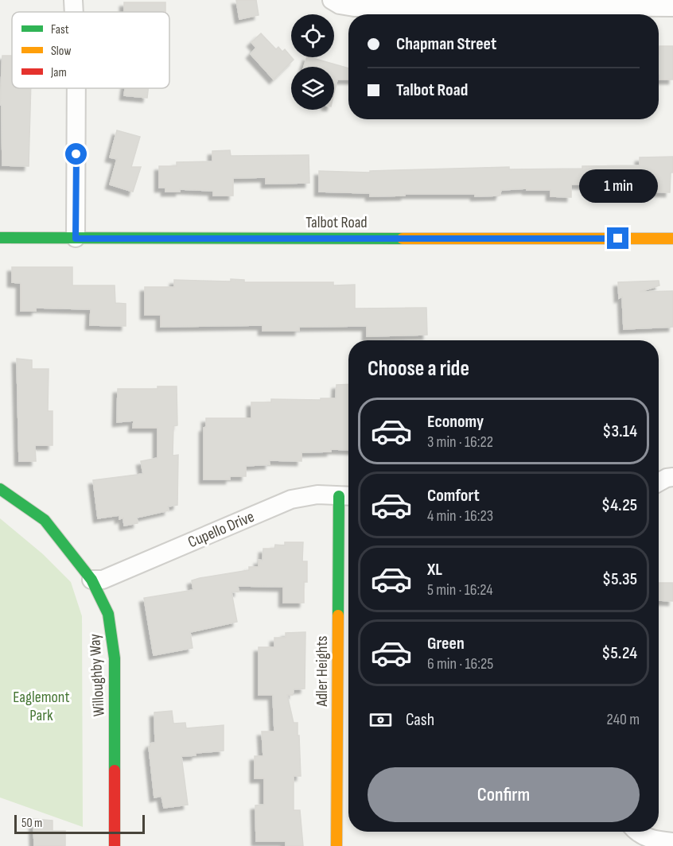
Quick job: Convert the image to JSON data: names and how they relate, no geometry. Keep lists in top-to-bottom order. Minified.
{"streets":{"street":["Talbot Road","Cupello Drive","Adler Heights","Willoughby Way"]},"crossings":[["Cupello Drive","Adler Heights"],["Cupello Drive","Willoughby Way"]],"parks":["Eaglemont Park"],"legend":["Fast","Slow","Jam"],"scale_bar":"50 m","page":{"banner":["Chapman Street","Talbot Road"],"bubble":"1 min","heading":"Choose a ride","list":[{"name":"Economy","note":"3 min · 16:22","value":"$3.14"},{"name":"Comfort","note":"4 min · 16:23","value":"$4.25"},{"name":"XL","note":"5 min · 16:24","value":"$5.35"},{"name":"Green","note":"6 min · 16:25","value":"$5.24"}],"pay":["Cash","240 m"],"buttons":"Confirm","scale":"50 m"}}
